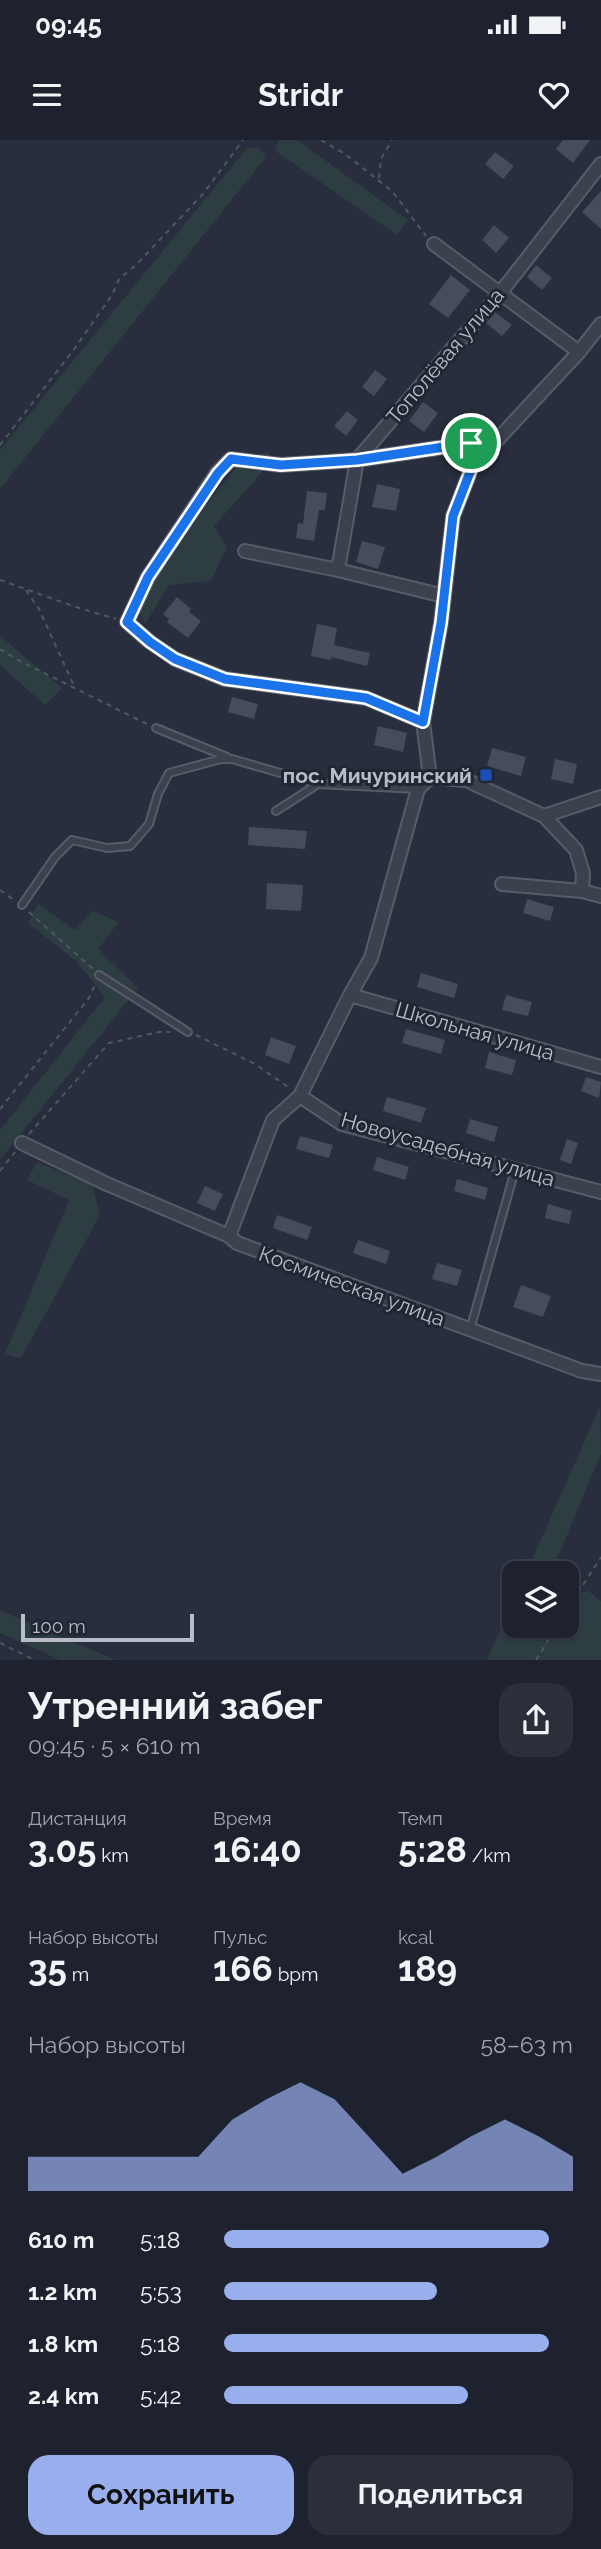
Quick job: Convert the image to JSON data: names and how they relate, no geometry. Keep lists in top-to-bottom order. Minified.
{"streets":{"street":["Тополёвая улица","Школьная улица","Новоусадебная улица","Космическая улица"]},"places":{"transit":["пос. Мичуринский"]},"scale_bar":"100 m","page":{"status":"09:45","header":"Stridr","scale":"100 m","heading":["Утренний забег","09:45 · 5 × 610 m"],"stats":[["Дистанция","3.05 km"],["Время","16:40"],["Темп","5:28 /km"],["Набор высоты","35 m"],["Пульс","166 bpm"],["kcal","189"]],"chart":["Набор высоты","58–63 m"],"list":[{"name":"610 m","note":"5:18"},{"name":"1.2 km","note":"5:53"},{"name":"1.8 km","note":"5:18"},{"name":"2.4 km","note":"5:42"}],"buttons":["Сохранить","Поделиться"]}}
